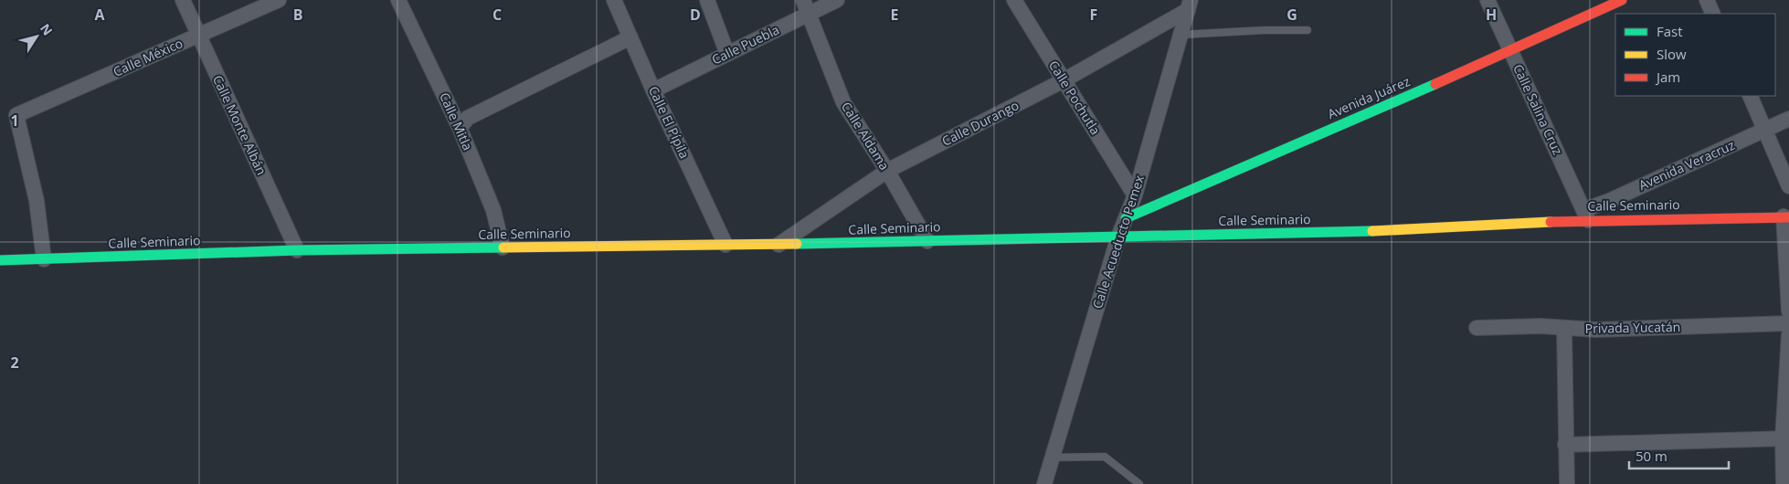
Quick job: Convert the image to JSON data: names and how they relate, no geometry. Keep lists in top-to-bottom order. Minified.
{"streets":{"street":["Calle Puebla","Calle México","Calle Pochutla","Avenida Juárez","Calle Salina Cruz","Calle Mitla","Calle El Pípila","Calle Durango","Calle Monte Albán","Calle Aldama","Avenida Veracruz","Calle Seminario","Calle Acueducto Pemex","Privada Yucatán"]},"crossings":[["Calle Puebla","Calle El Pípila"],["Calle Puebla","Calle Aldama"],["Calle México","Calle Monte Albán"],["Calle México","Calle Seminario"],["Calle Pochutla","Calle Durango"],["Calle Pochutla","Calle Acueducto Pemex"],["Avenida Juárez","Calle Salina Cruz"],["Avenida Juárez","Calle Acueducto Pemex"],["Calle Salina Cruz","Avenida Veracruz"],["Calle Salina Cruz","Calle Seminario"],["Calle Mitla","Calle Seminario"],["Calle El Pípila","Calle Seminario"],["Calle Durango","Calle Aldama"],["Calle Durango","Calle Seminario"],["Calle Durango","Calle Acueducto Pemex"],["Calle Monte Albán","Calle Seminario"],["Calle Aldama","Calle Seminario"],["Avenida Veracruz","Calle Seminario"],["Calle Seminario","Calle Acueducto Pemex"]],"legend":["Fast","Slow","Jam"],"scale_bar":"50 m","north":"top right","grid":{"columns":["A","B","C","D","E","F","G","H"],"rows":["1","2"]}}
